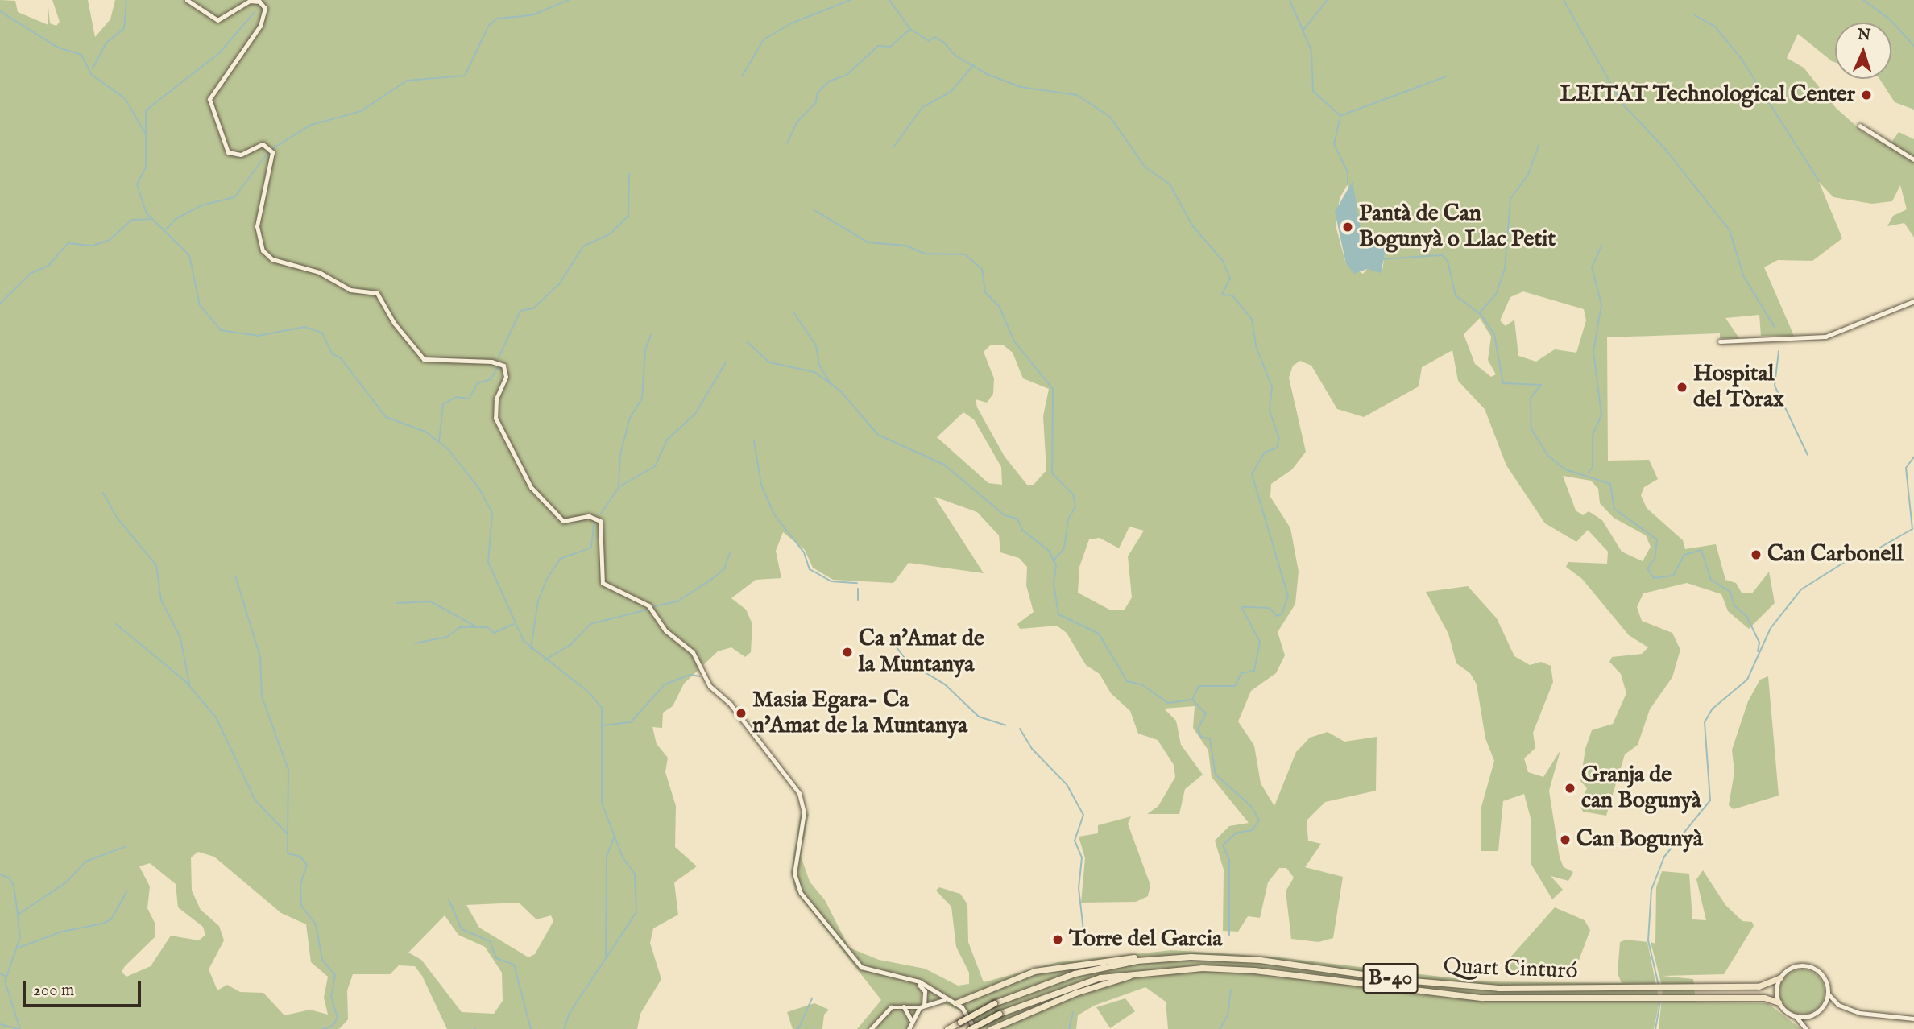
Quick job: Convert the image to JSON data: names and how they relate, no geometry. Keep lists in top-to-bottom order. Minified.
{"streets":{"highway":["Quart Cinturó","B-40"]},"places":["LEITAT Technological Center","Pantà de Can Bogunyà o Llac Petit","Hospital del Tòrax","Can Carbonell","Ca n'Amat de la Muntanya","Masia Egara- Ca n'Amat de la Muntanya","Granja de can Bogunyà","Can Bogunyà","Torre del Garcia"],"scale_bar":"200 m","north":"top"}
